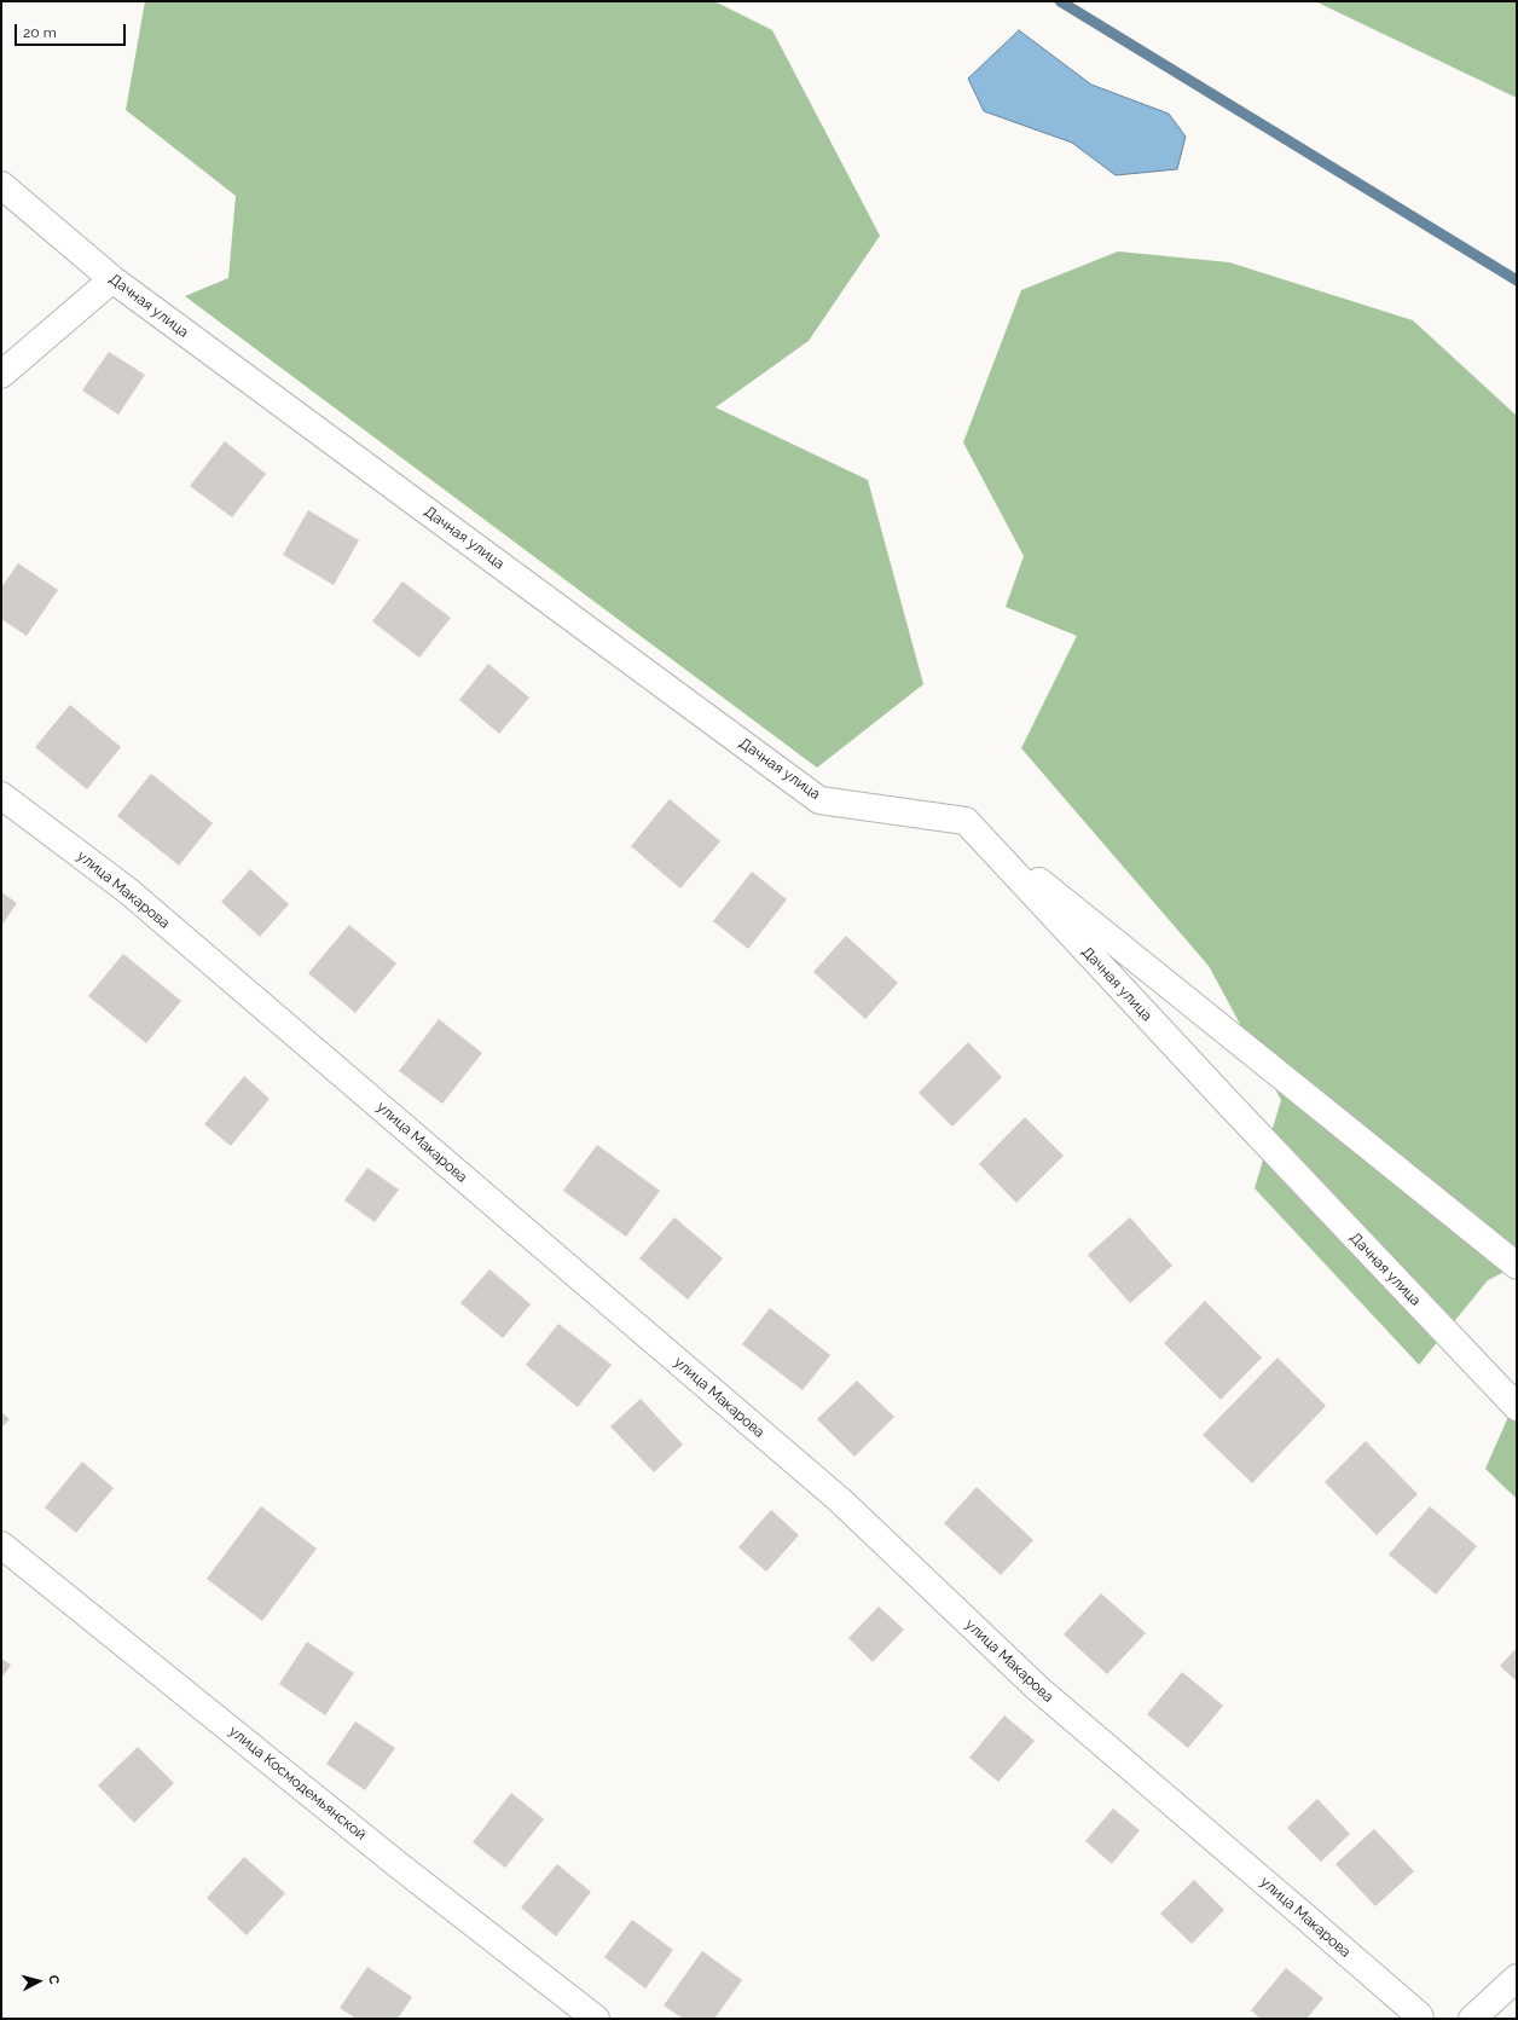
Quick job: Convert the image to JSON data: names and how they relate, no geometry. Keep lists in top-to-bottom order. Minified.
{"streets":{"street":["Дачная улица","улица Макарова","улица Космодемьянской"]},"scale_bar":"20 m","north":"right"}
